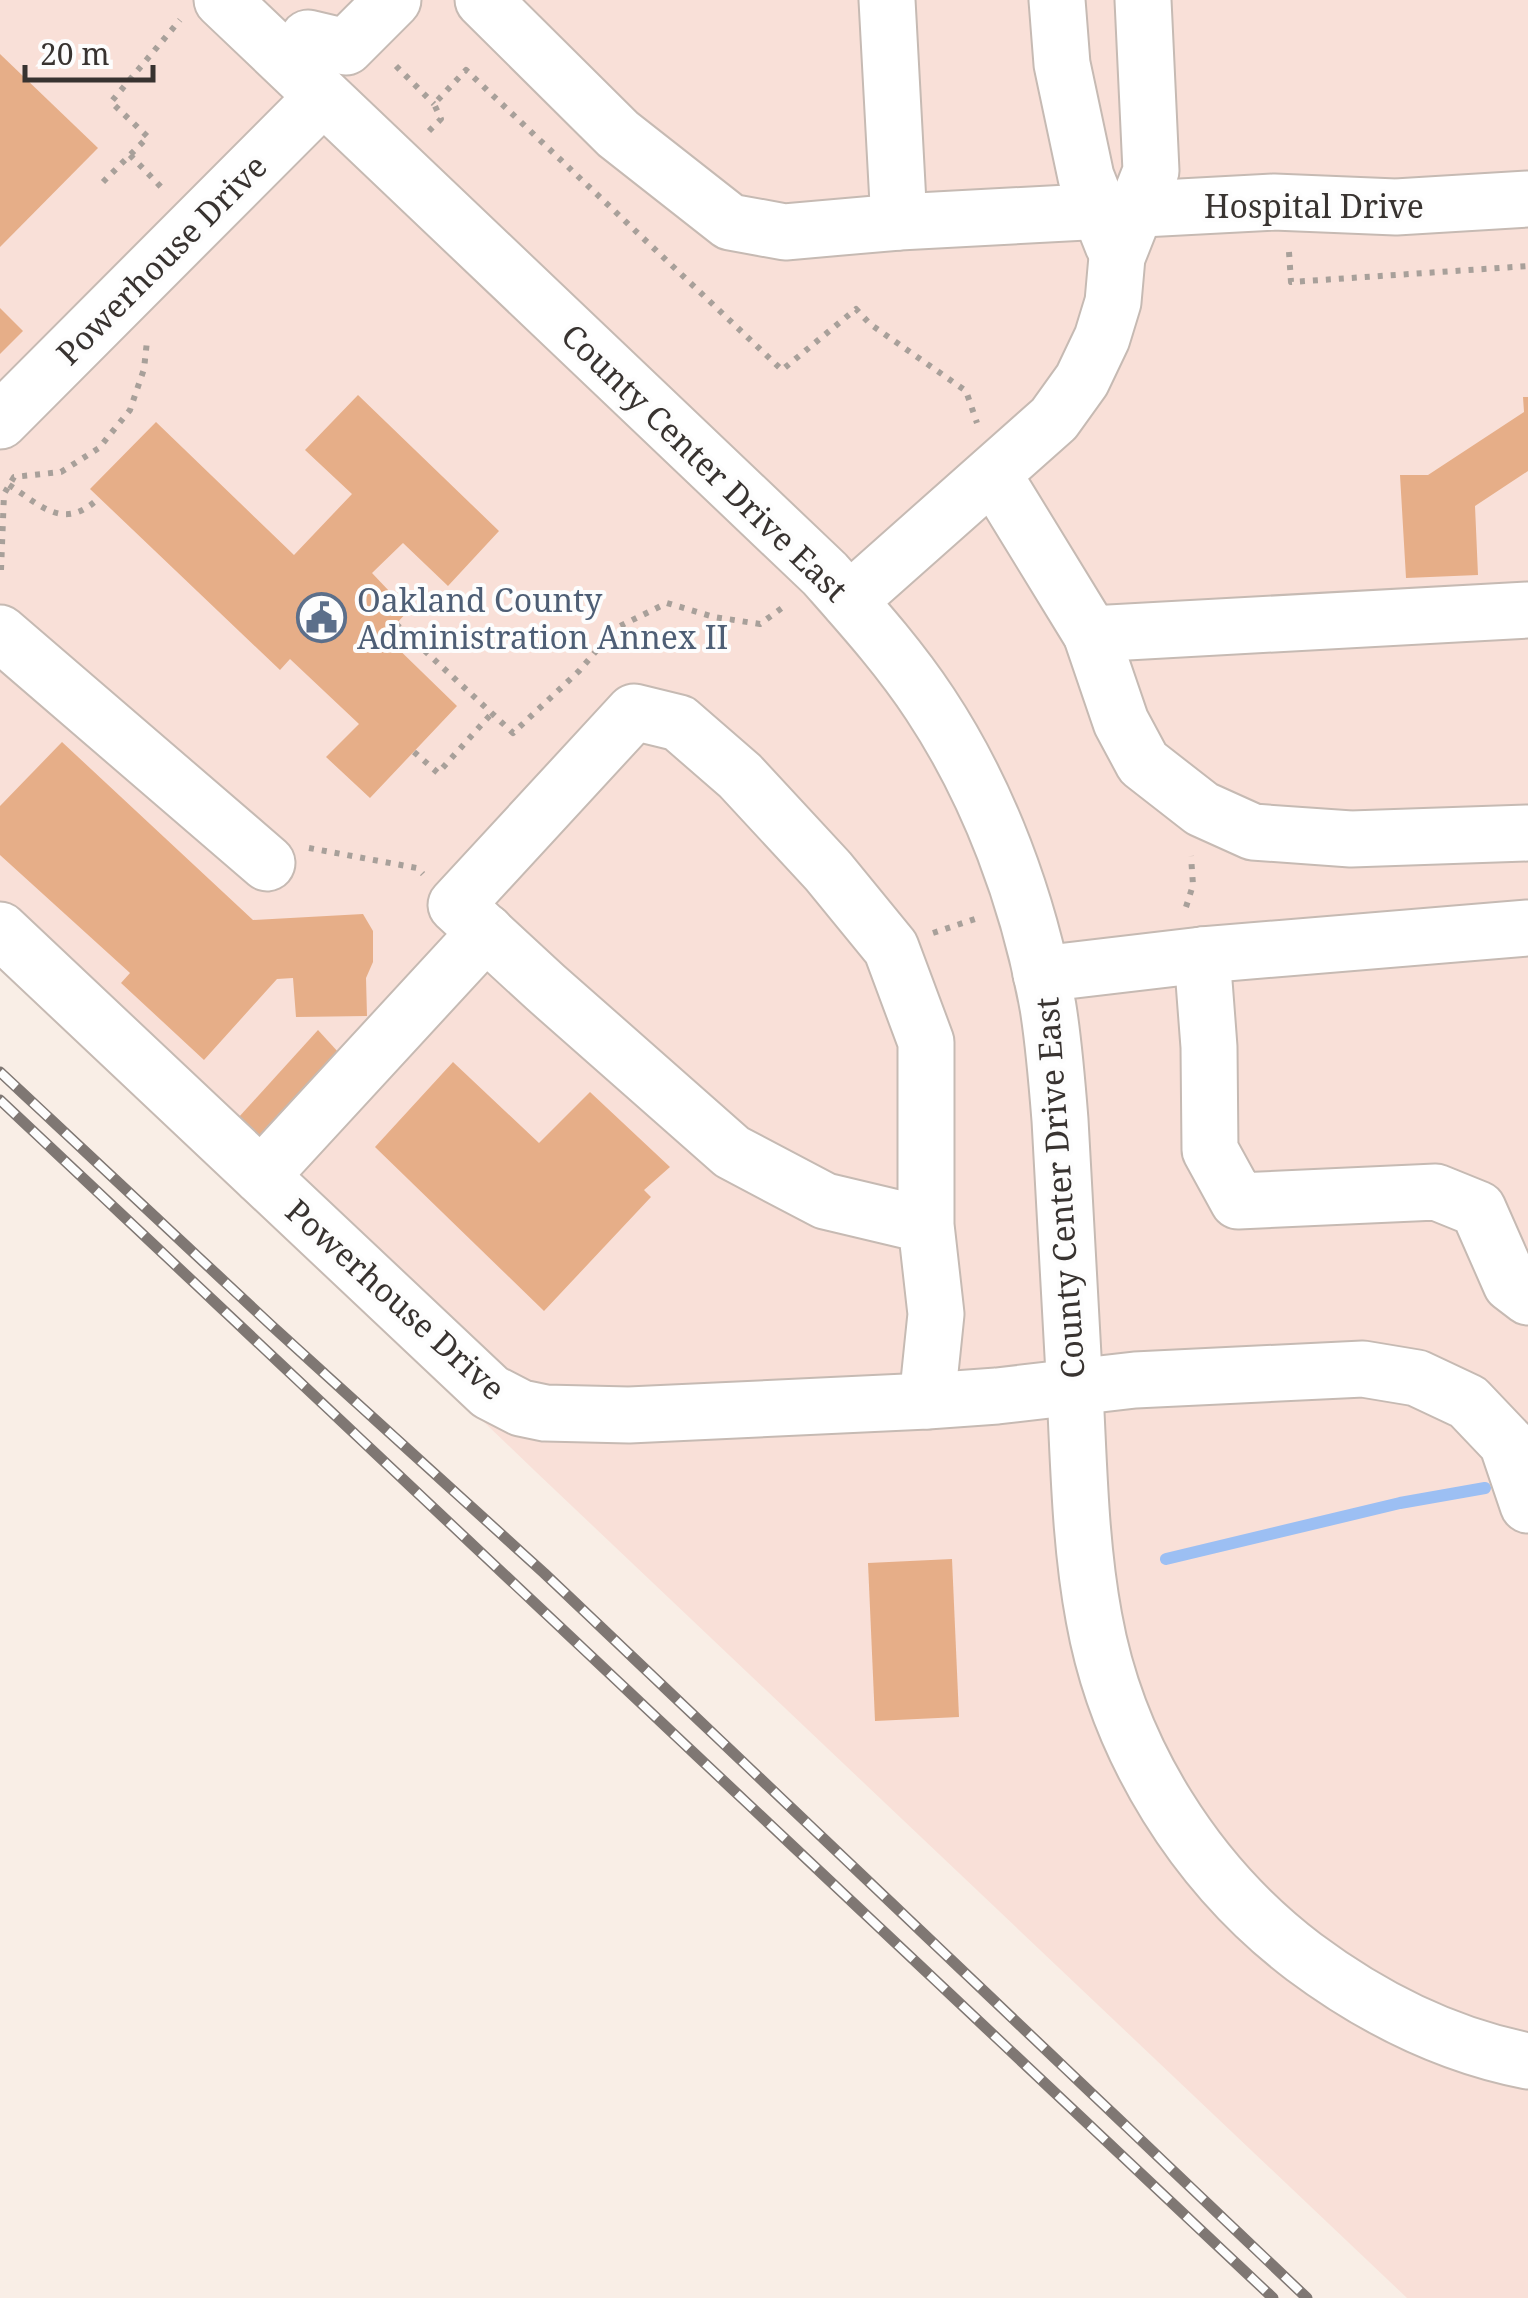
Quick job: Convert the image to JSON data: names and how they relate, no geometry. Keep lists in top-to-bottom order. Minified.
{"streets":{"street":["Hospital Drive","Powerhouse Drive","County Center Drive East"]},"crossings":[["Powerhouse Drive","County Center Drive East"]],"places":{"public building":["Oakland County Administration Annex II"]},"scale_bar":"20 m"}
